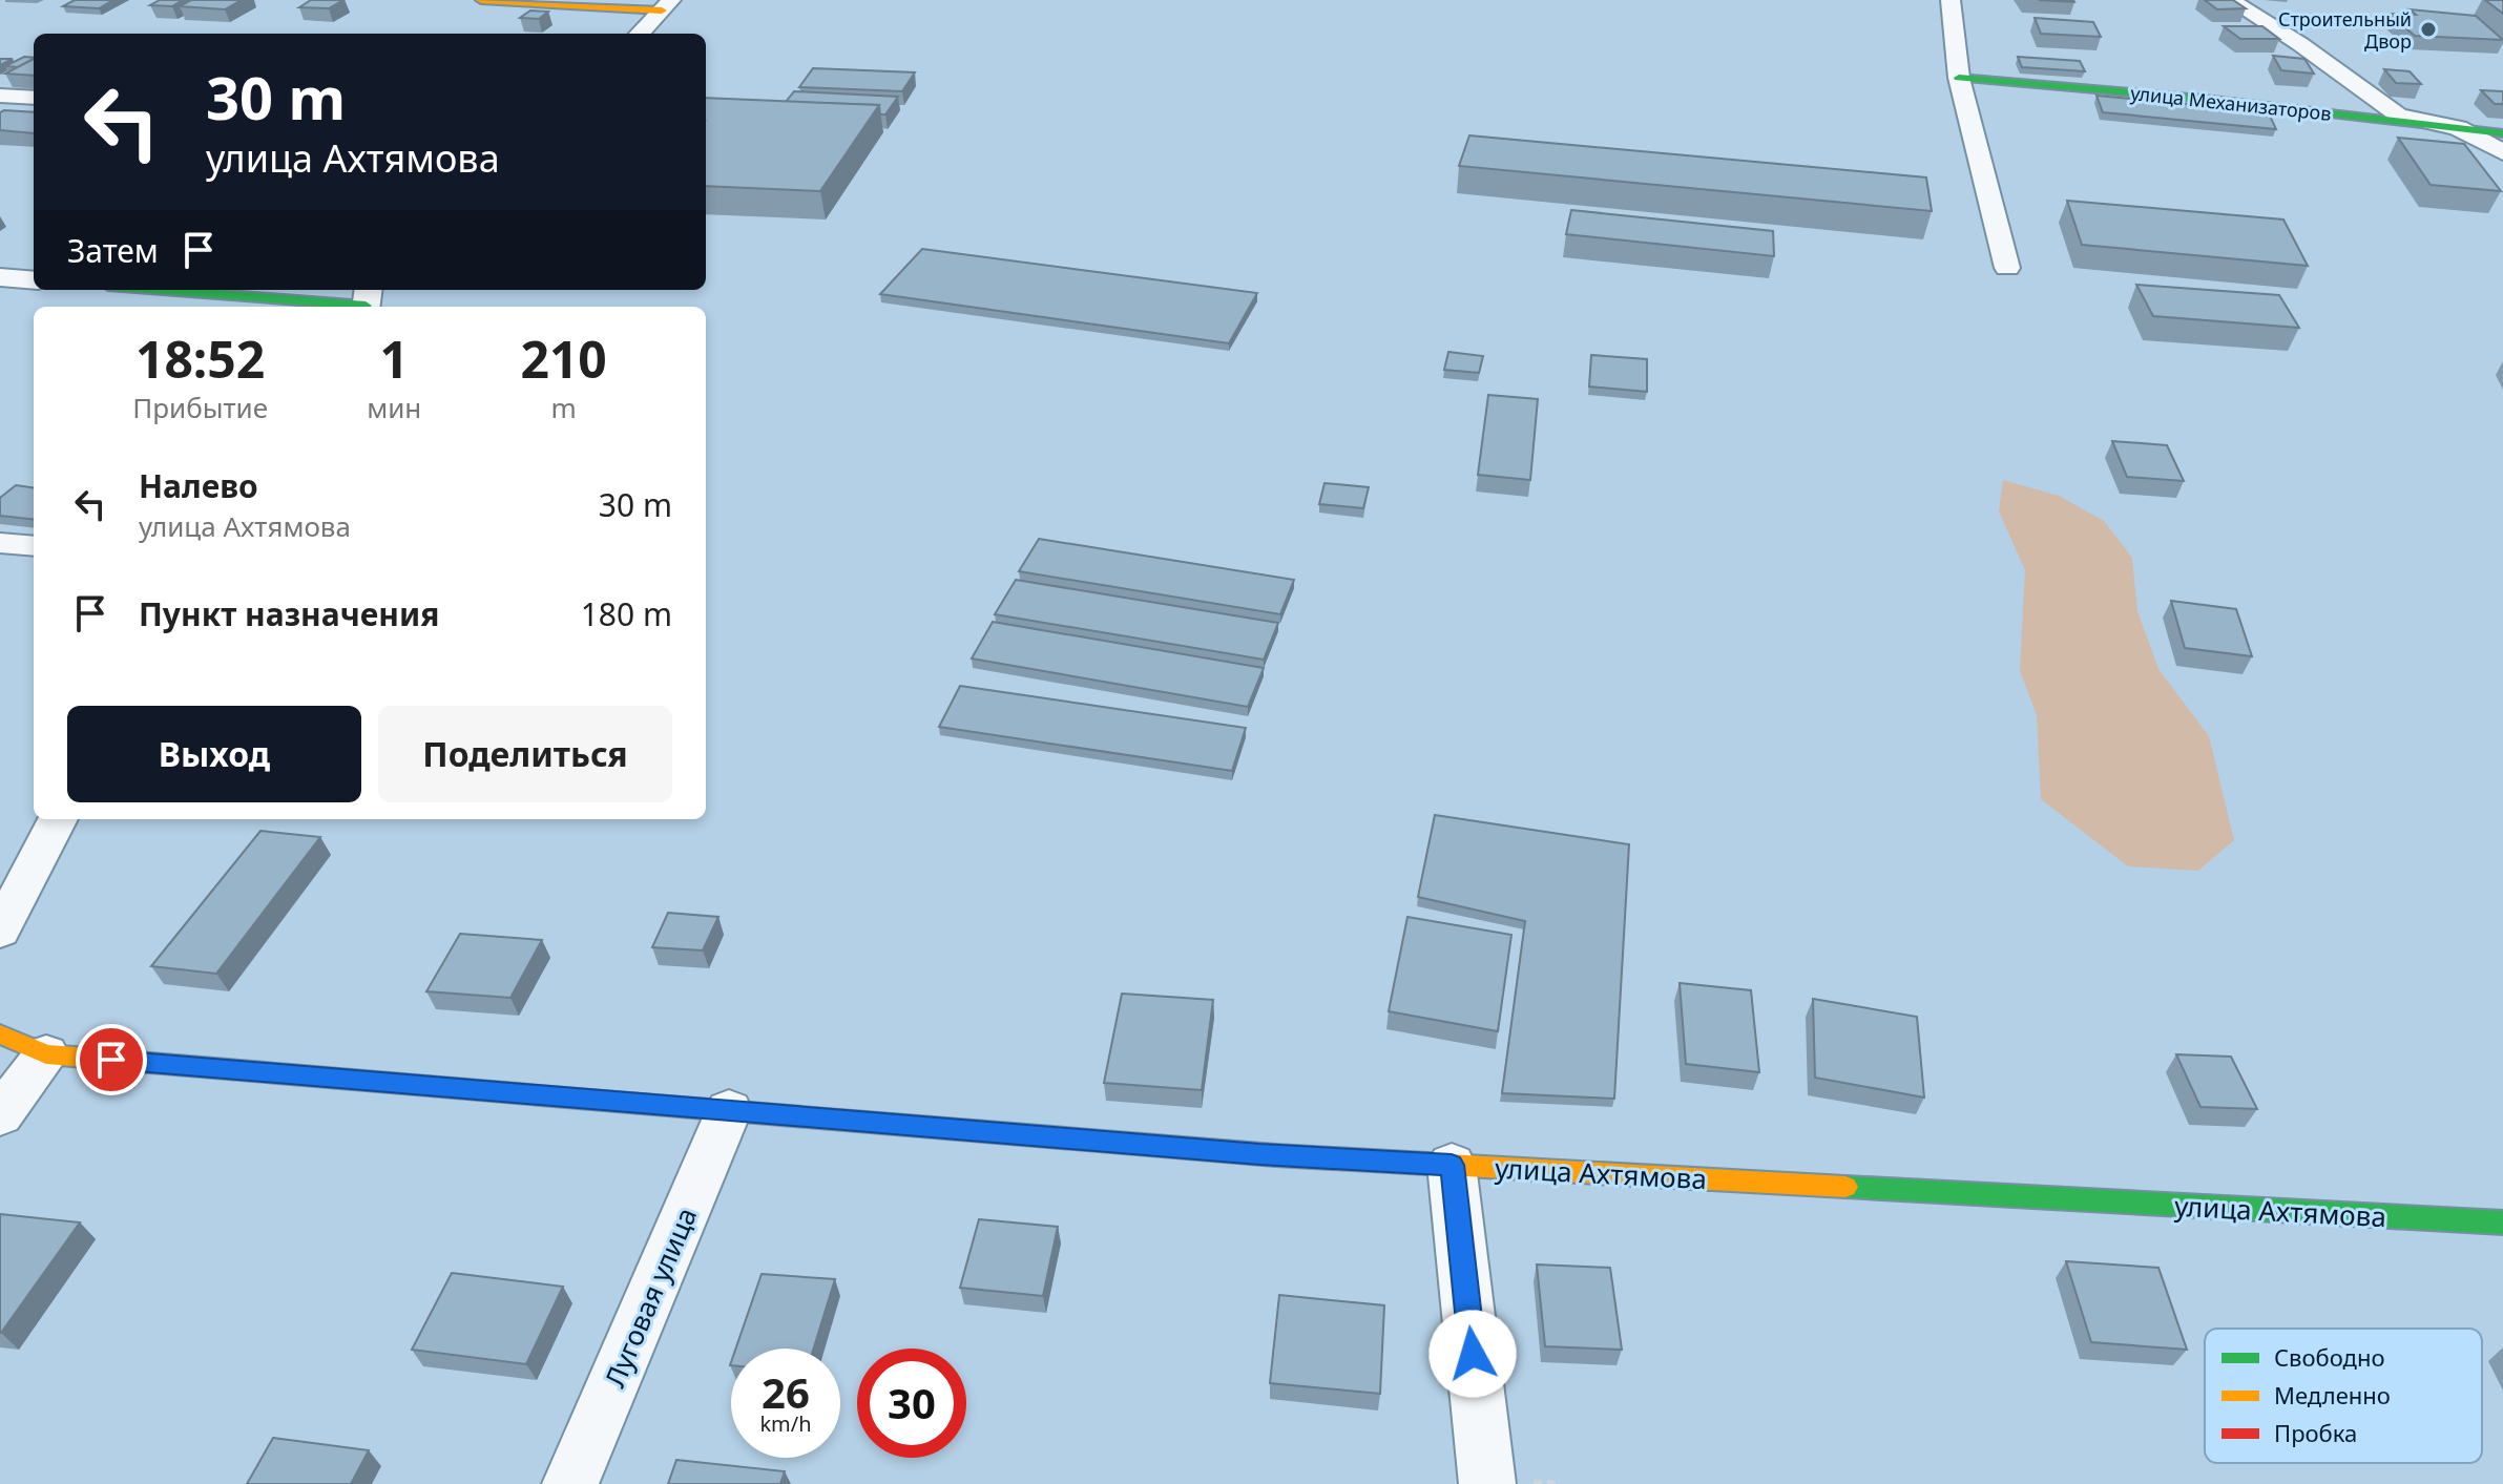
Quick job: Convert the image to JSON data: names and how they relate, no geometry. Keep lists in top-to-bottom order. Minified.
{"streets":{"street":["улица Механизаторов","улица Ахтямова","Луговая улица"]},"crossings":[["улица Ахтямова","Луговая улица"]],"places":["Строительный Двор"],"legend":["Свободно","Медленно","Пробка"],"page":{"turn":["30 m","улица Ахтямова"],"then":"Затем","eta":["18:52","Прибытие","1","мин","210","m"],"list":[{"name":"Налево","note":"улица Ахтямова","value":"30 m"},{"name":"Пункт назначения","value":"180 m"}],"buttons":["Выход","Поделиться"],"speed":"26 km/h","limit":"30"}}
